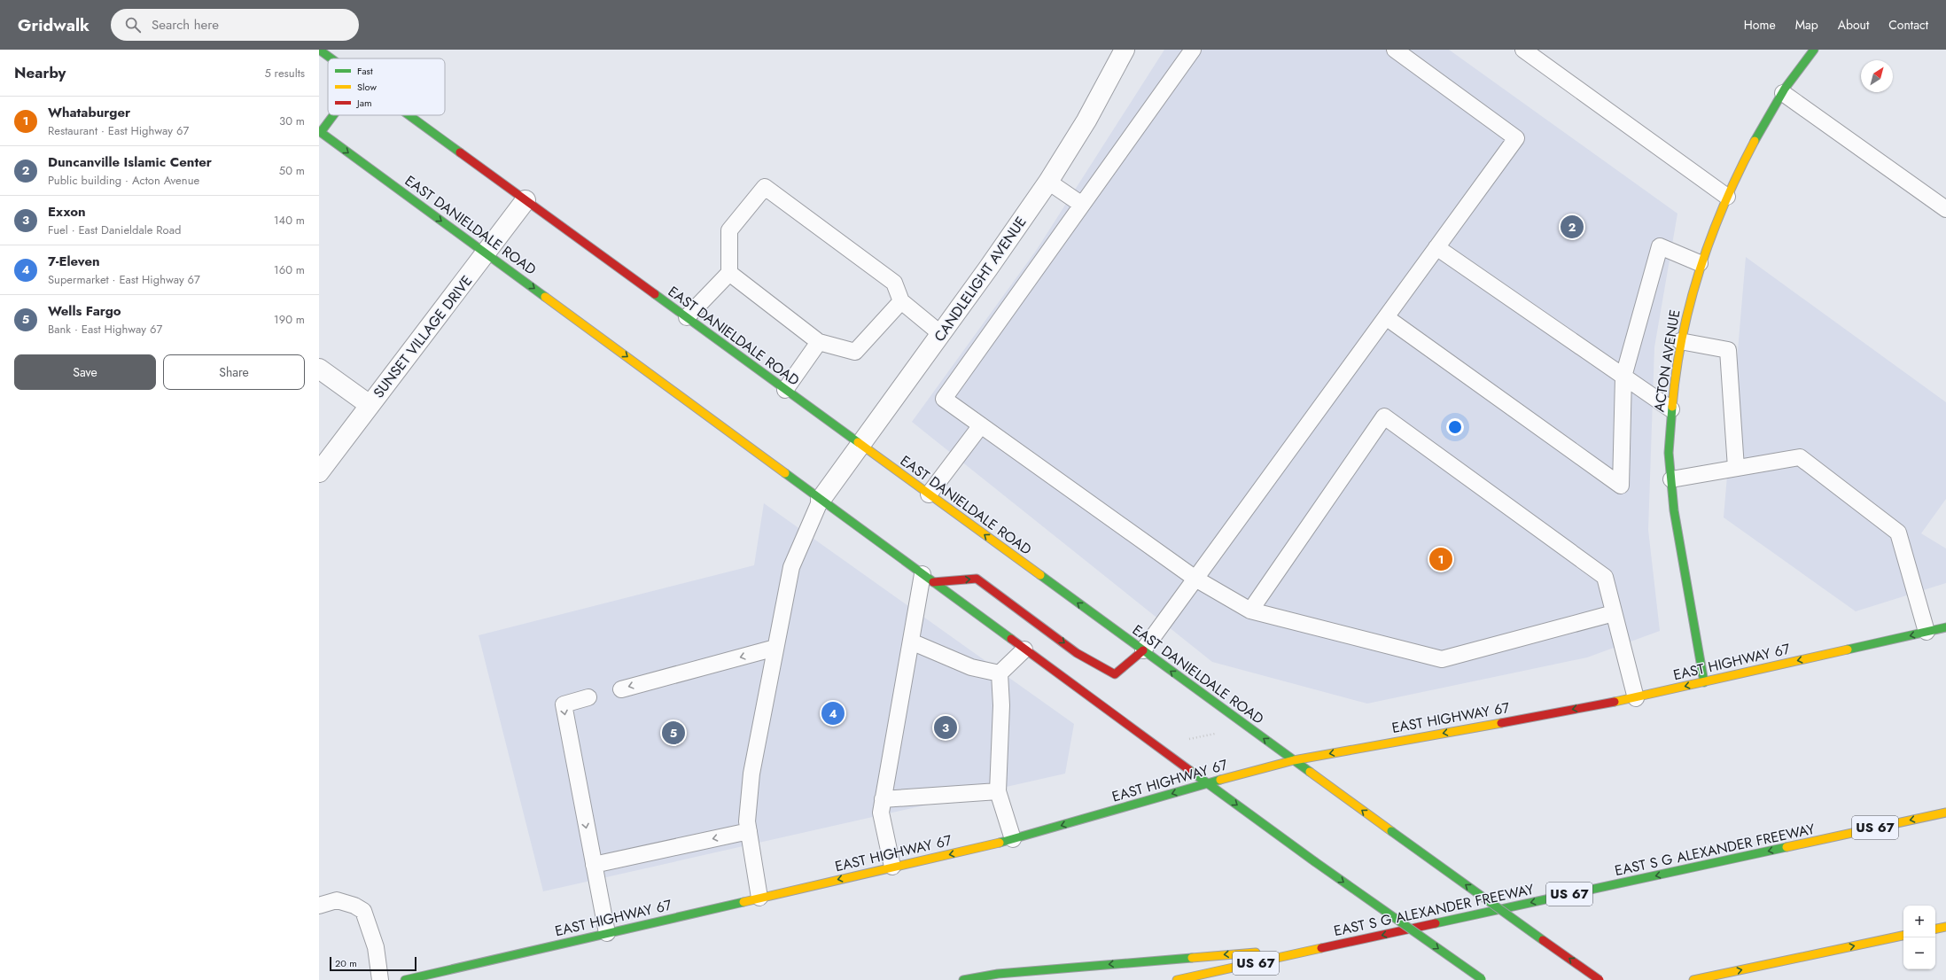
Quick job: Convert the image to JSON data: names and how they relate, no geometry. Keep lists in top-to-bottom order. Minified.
{"streets":{"main road":["EAST DANIELDALE ROAD","ACTON AVENUE","EAST HIGHWAY 67","US 67","EAST S G ALEXANDER FREEWAY"],"street":["CANDLELIGHT AVENUE","SUNSET VILLAGE DRIVE"]},"crossings":[["EAST DANIELDALE ROAD","CANDLELIGHT AVENUE"],["EAST DANIELDALE ROAD","SUNSET VILLAGE DRIVE"],["EAST DANIELDALE ROAD","EAST HIGHWAY 67"],["ACTON AVENUE","EAST HIGHWAY 67"]],"one_way":["EAST HIGHWAY 67","EAST S G ALEXANDER FREEWAY"],"legend":["Fast","Slow","Jam"],"scale_bar":"20 m","north":"top right","page":{"header":"Gridwalk","search":"Search here","nav":["Home","Map","About","Contact"],"heading":["Nearby","5 results"],"list":[{"mark":"1","name":"Whataburger","note":"Restaurant · East Highway 67","value":"30 m"},{"mark":"2","name":"Duncanville Islamic Center","note":"Public building · Acton Avenue","value":"50 m"},{"mark":"3","name":"Exxon","note":"Fuel · East Danieldale Road","value":"140 m"},{"mark":"4","name":"7-Eleven","note":"Supermarket · East Highway 67","value":"160 m"},{"mark":"5","name":"Wells Fargo","note":"Bank · East Highway 67","value":"190 m"}],"pins":["2","1","4","3","5"],"buttons":["Save","Share"],"map_buttons":["+","−"],"scale":"20 m"}}
